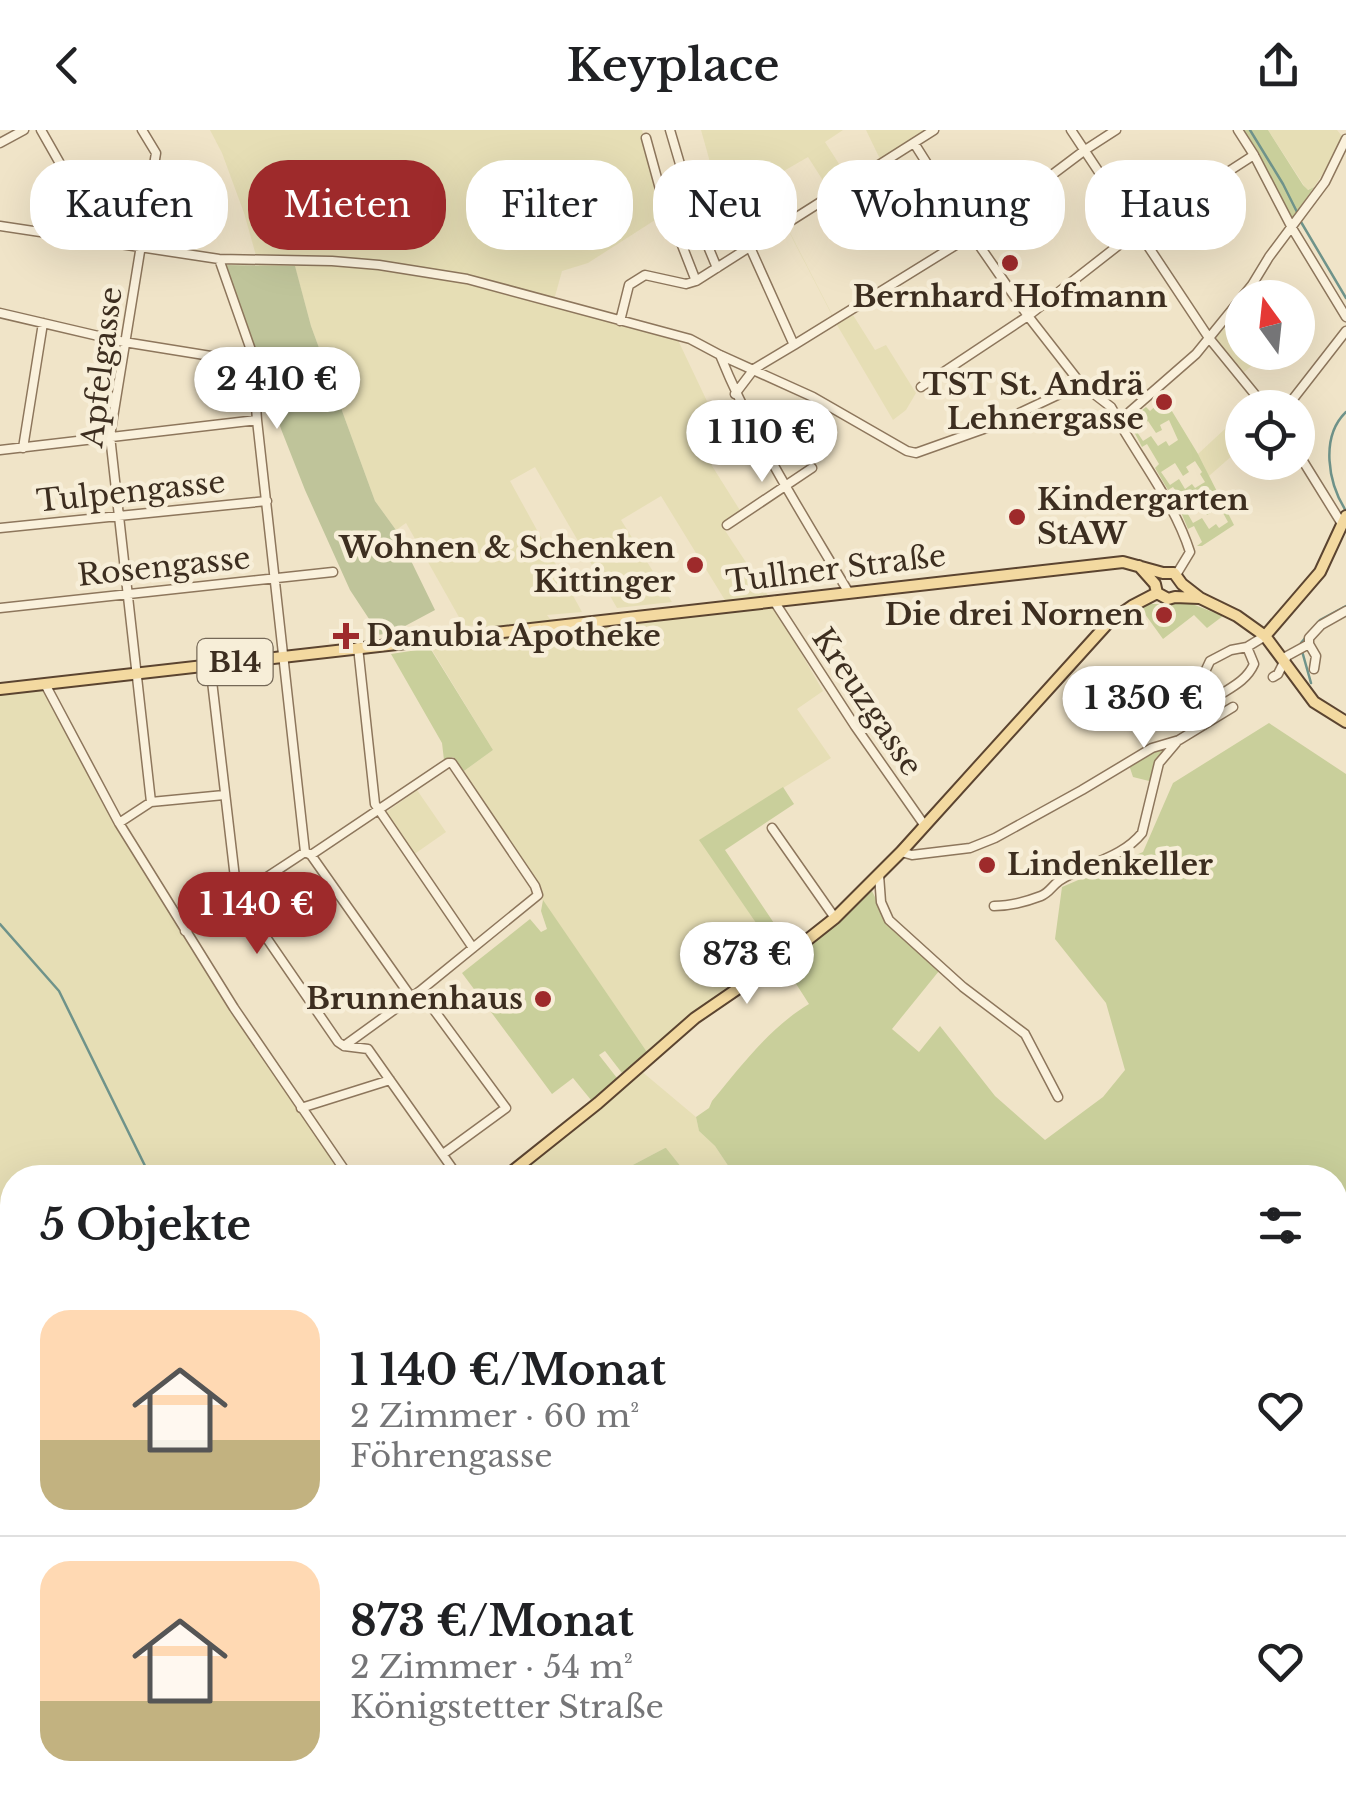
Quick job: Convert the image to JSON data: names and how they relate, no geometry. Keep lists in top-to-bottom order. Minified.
{"streets":{"main road":["Tullner Straße","B14"],"street":["Apfelgasse","Tulpengasse","Rosengasse","Kreuzgasse"]},"crossings":[["Apfelgasse","Tulpengasse"],["Apfelgasse","Rosengasse"],["Apfelgasse","Tullner Straße"],["Tullner Straße","B14"],["Tullner Straße","Kreuzgasse"]],"places":{"other":["Bernhard Hofmann","TST St. Andrä Lehnergasse","Kindergarten StAW","Wohnen & Schenken Kittinger","Die drei Nornen","Lindenkeller","Brunnenhaus"],"health":["Danubia Apotheke"]},"north":"top","page":{"header":"Keyplace","chip":["Kaufen","Mieten","Filter","Neu","Wohnung","Haus"],"price":["2 410 €","1 110 €","1 350 €","1 140 €","873 €"],"heading":"5 Objekte","list":[{"name":"1 140 €/Monat","note":"2 Zimmer · 60 m² · Föhrengasse"},{"name":"873 €/Monat","note":"2 Zimmer · 54 m² · Königstetter Straße"}]}}
